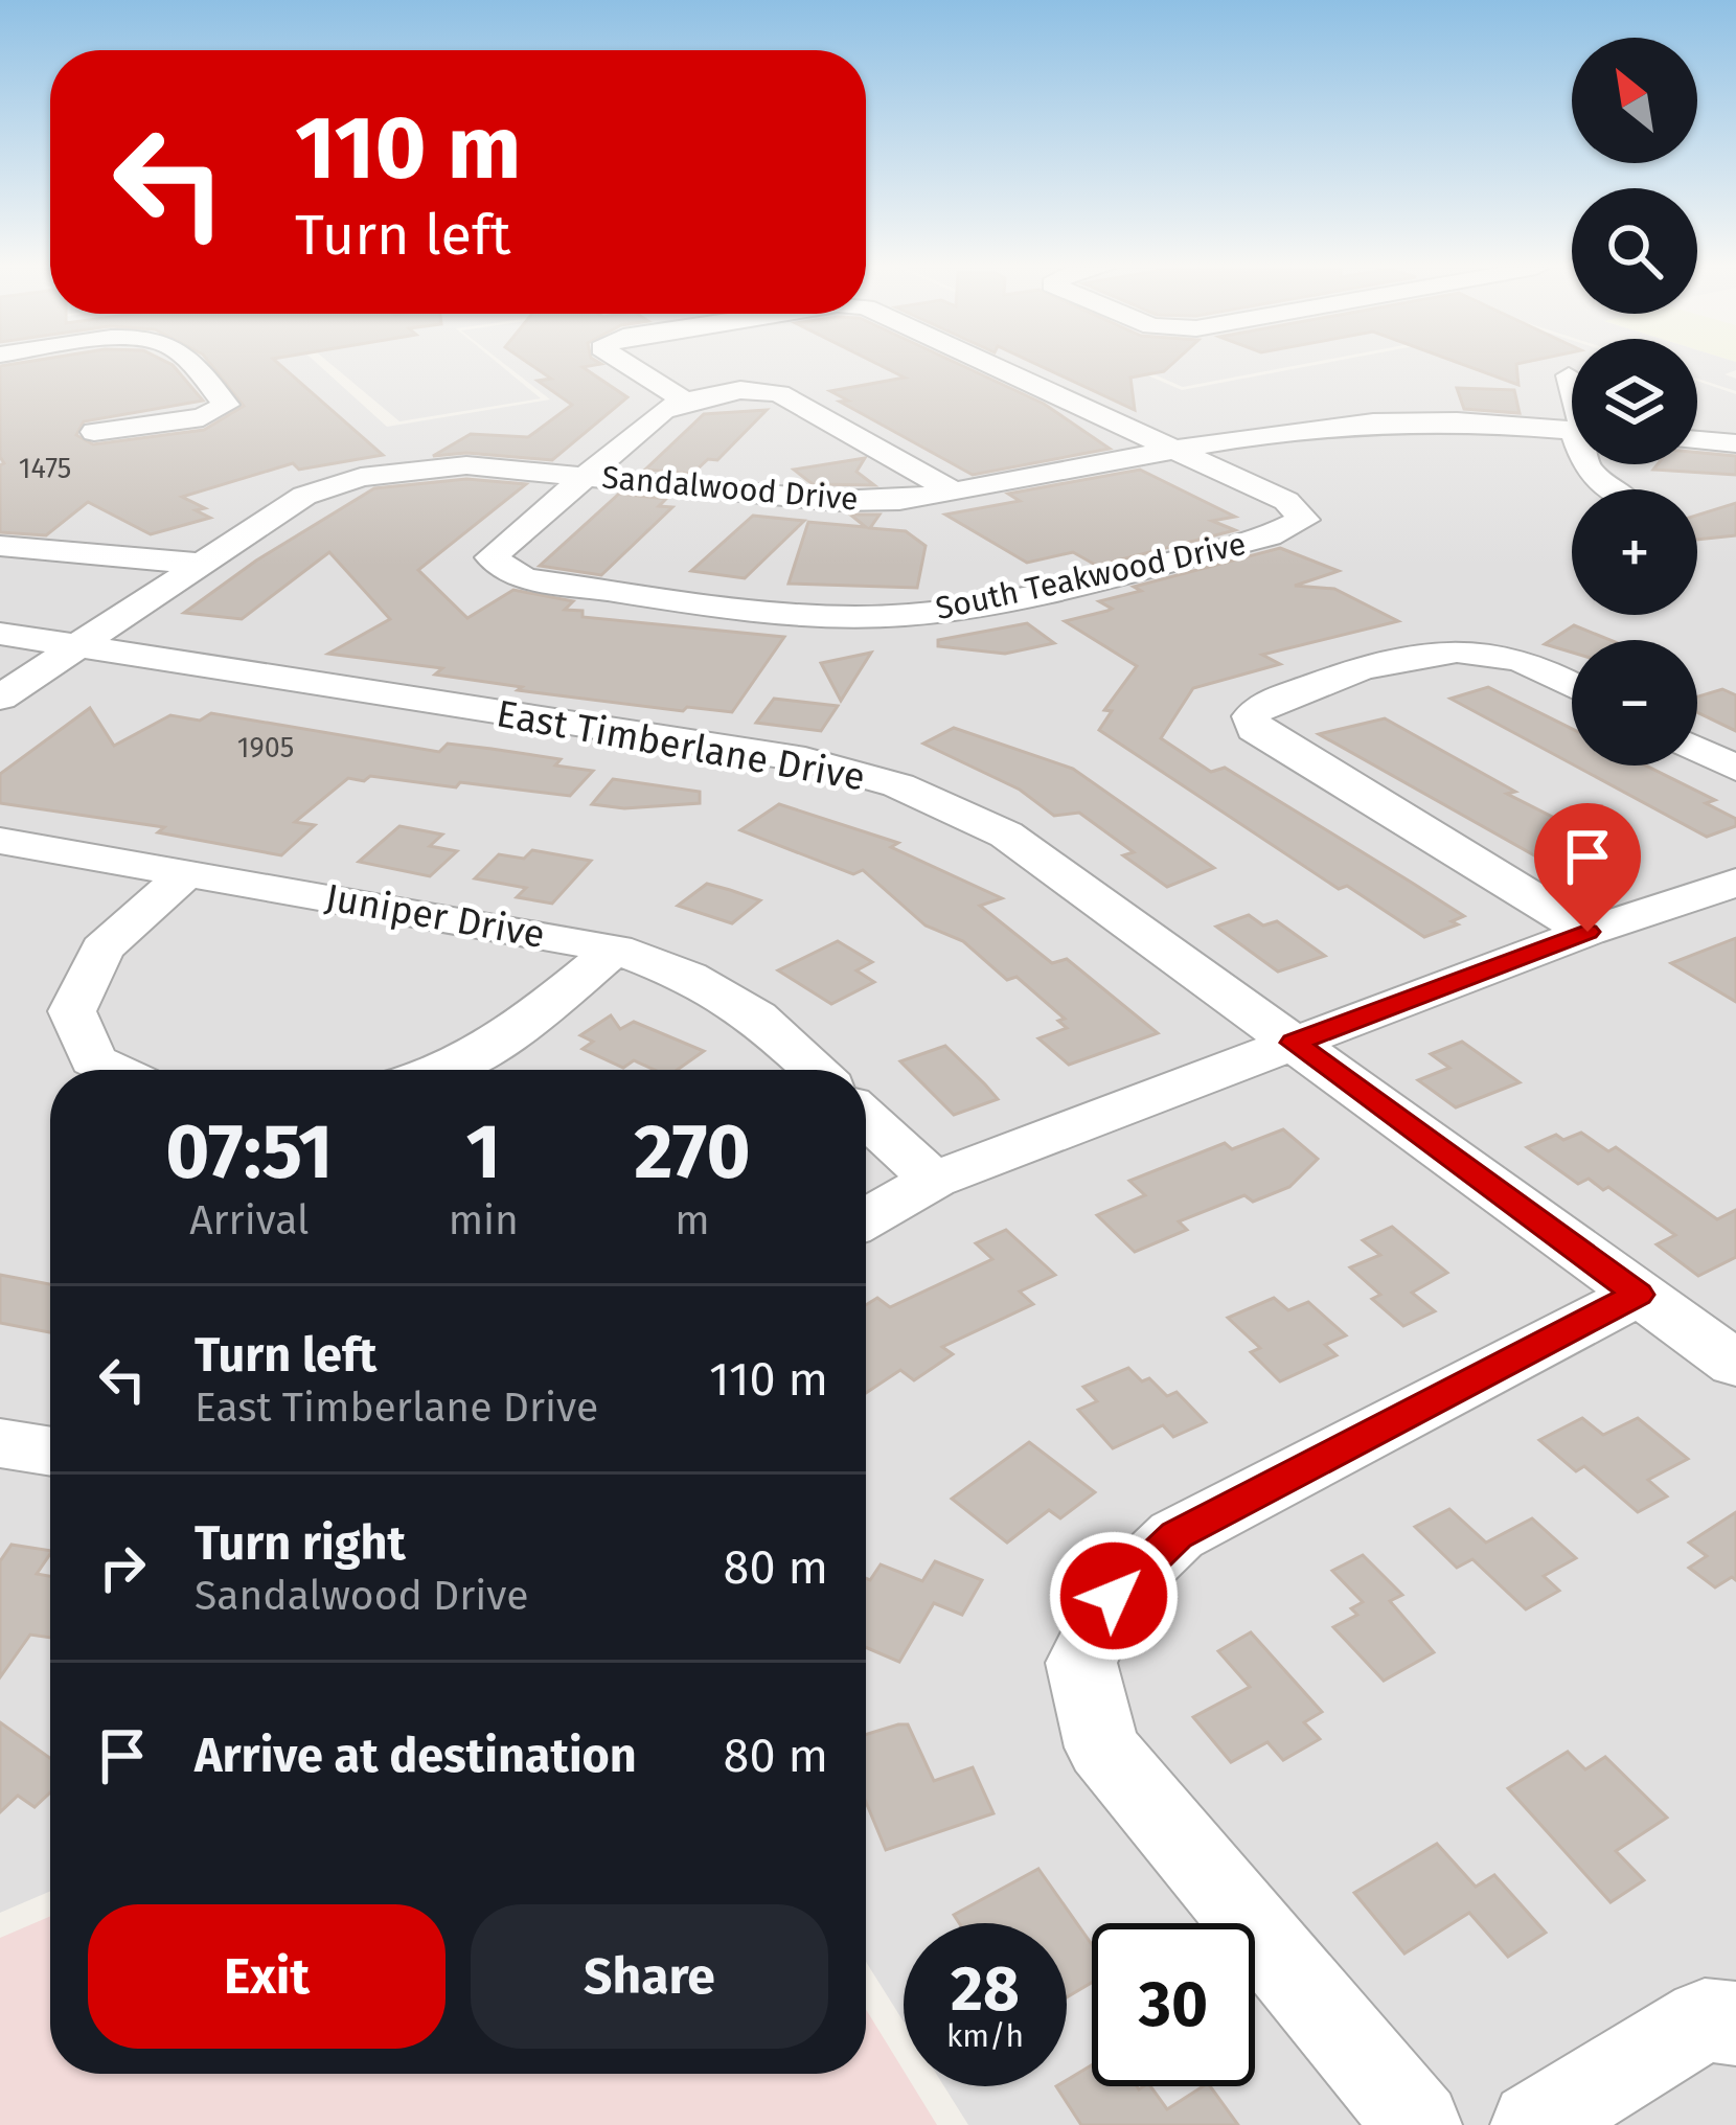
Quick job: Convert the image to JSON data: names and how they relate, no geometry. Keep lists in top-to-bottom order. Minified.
{"streets":{"street":["Sandalwood Drive","South Teakwood Drive","East Timberlane Drive","Juniper Drive"]},"crossings":[["Sandalwood Drive","South Teakwood Drive"],["Sandalwood Drive","East Timberlane Drive"]],"house_numbers":["1475","1905"],"north":"top left","page":{"map_buttons":["+","−"],"turn":["110 m","Turn left"],"eta":["07:51","Arrival","1","min","270","m"],"list":[{"name":"Turn left","note":"East Timberlane Drive","value":"110 m"},{"name":"Turn right","note":"Sandalwood Drive","value":"80 m"},{"name":"Arrive at destination","value":"80 m"}],"buttons":["Exit","Share"],"speed":"28 km/h","limit":"30"}}
